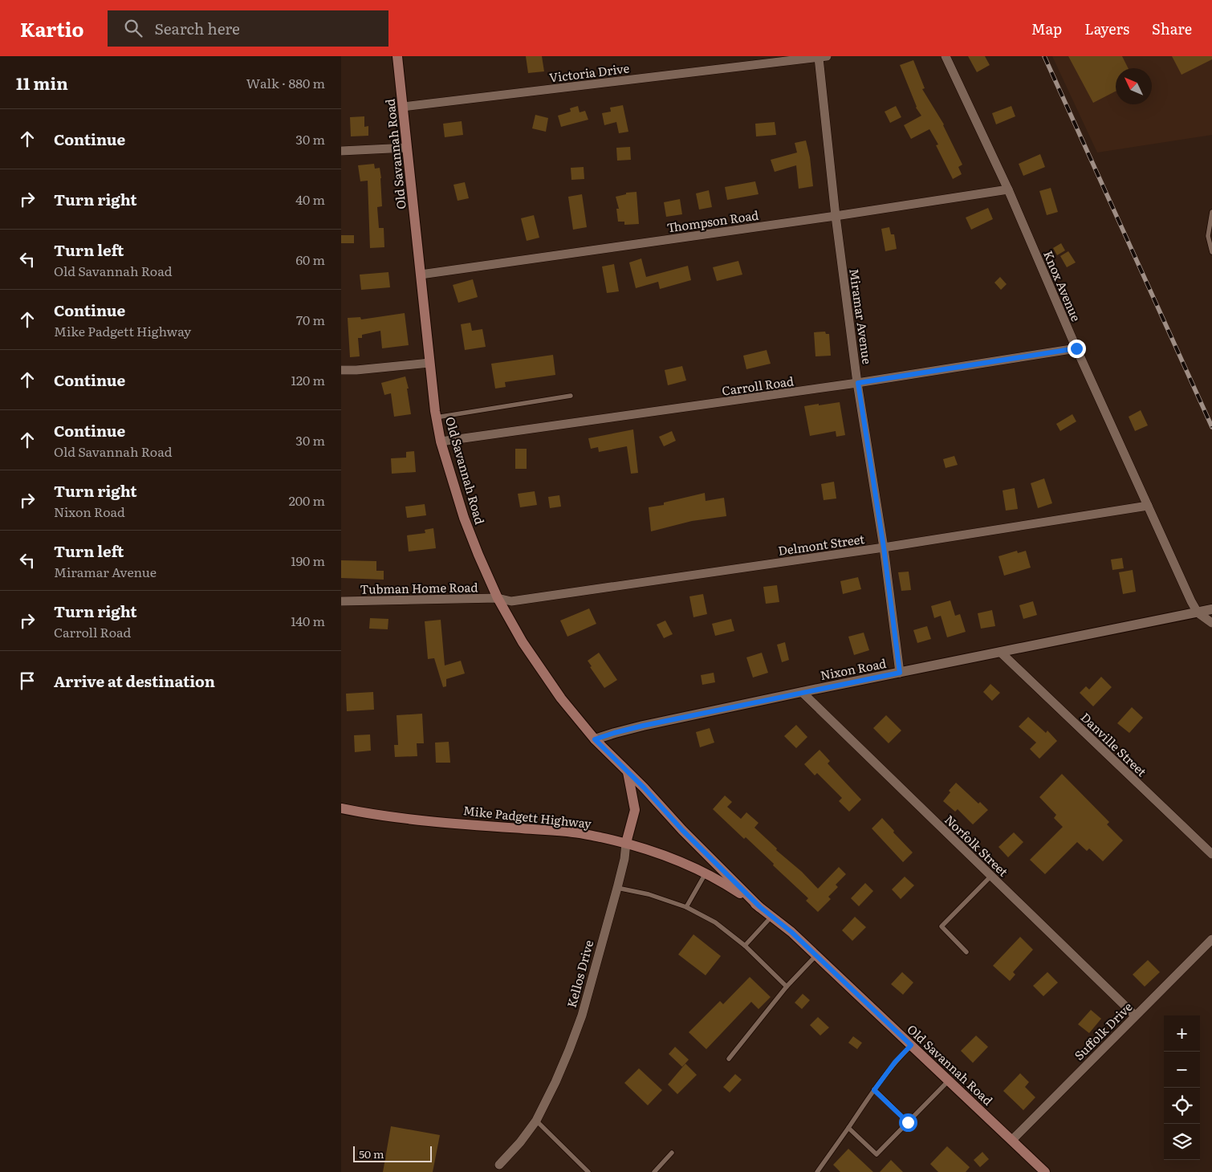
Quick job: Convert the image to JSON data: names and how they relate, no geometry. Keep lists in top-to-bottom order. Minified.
{"streets":{"main road":["Old Savannah Road","Mike Padgett Highway","Kellos Drive"],"street":["Victoria Drive","Thompson Road","Knox Avenue","Miramar Avenue","Carroll Road","Delmont Street","Tubman Home Road","Nixon Road","Danville Street","Norfolk Street","Suffolk Drive"]},"crossings":[["Victoria Drive","Old Savannah Road"],["Victoria Drive","Miramar Avenue"],["Old Savannah Road","Thompson Road"],["Old Savannah Road","Carroll Road"],["Old Savannah Road","Delmont Street"],["Old Savannah Road","Tubman Home Road"],["Old Savannah Road","Nixon Road"],["Old Savannah Road","Mike Padgett Highway"],["Old Savannah Road","Kellos Drive"],["Old Savannah Road","Suffolk Drive"],["Thompson Road","Knox Avenue"],["Thompson Road","Miramar Avenue"],["Knox Avenue","Carroll Road"],["Knox Avenue","Delmont Street"],["Knox Avenue","Nixon Road"],["Miramar Avenue","Carroll Road"],["Miramar Avenue","Delmont Street"],["Miramar Avenue","Nixon Road"],["Delmont Street","Tubman Home Road"],["Nixon Road","Danville Street"],["Nixon Road","Norfolk Street"],["Mike Padgett Highway","Kellos Drive"],["Norfolk Street","Suffolk Drive"]],"scale_bar":"50 m","north":"top left","page":{"header":"Kartio","search":"Search here","nav":["Map","Layers","Share"],"heading":["11 min","Walk · 880 m"],"list":[["Continue","30 m"],["Turn right","40 m"],["Turn left","Old Savannah Road","60 m"],["Continue","Mike Padgett Highway","70 m"],["Continue","120 m"],["Continue","Old Savannah Road","30 m"],["Turn right","Nixon Road","200 m"],["Turn left","Miramar Avenue","190 m"],["Turn right","Carroll Road","140 m"],"Arrive at destination"],"map_buttons":["+","−"],"scale":"50 m"}}
